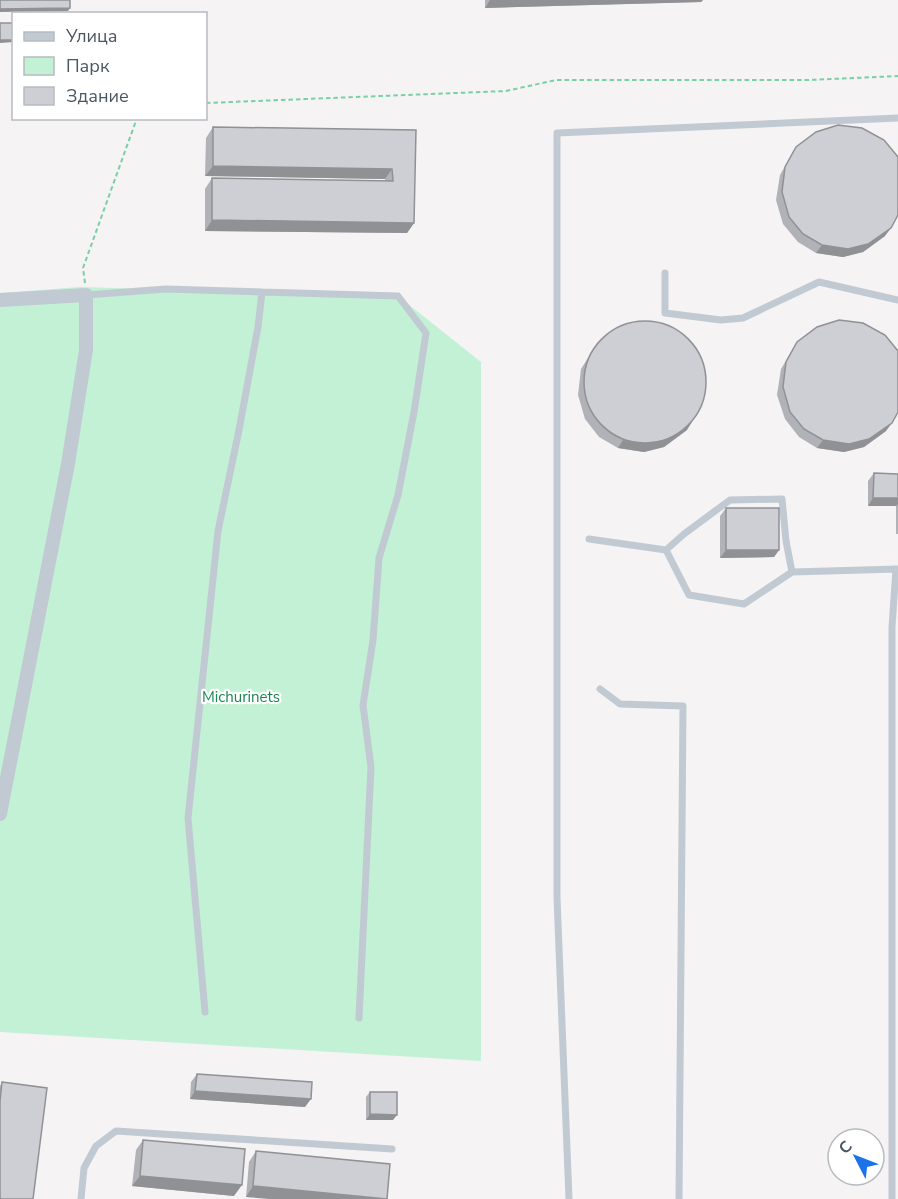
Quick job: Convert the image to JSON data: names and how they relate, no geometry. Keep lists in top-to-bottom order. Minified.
{"parks":["Michurinets"],"legend":["Улица","Парк","Здание"],"north":"top left"}
